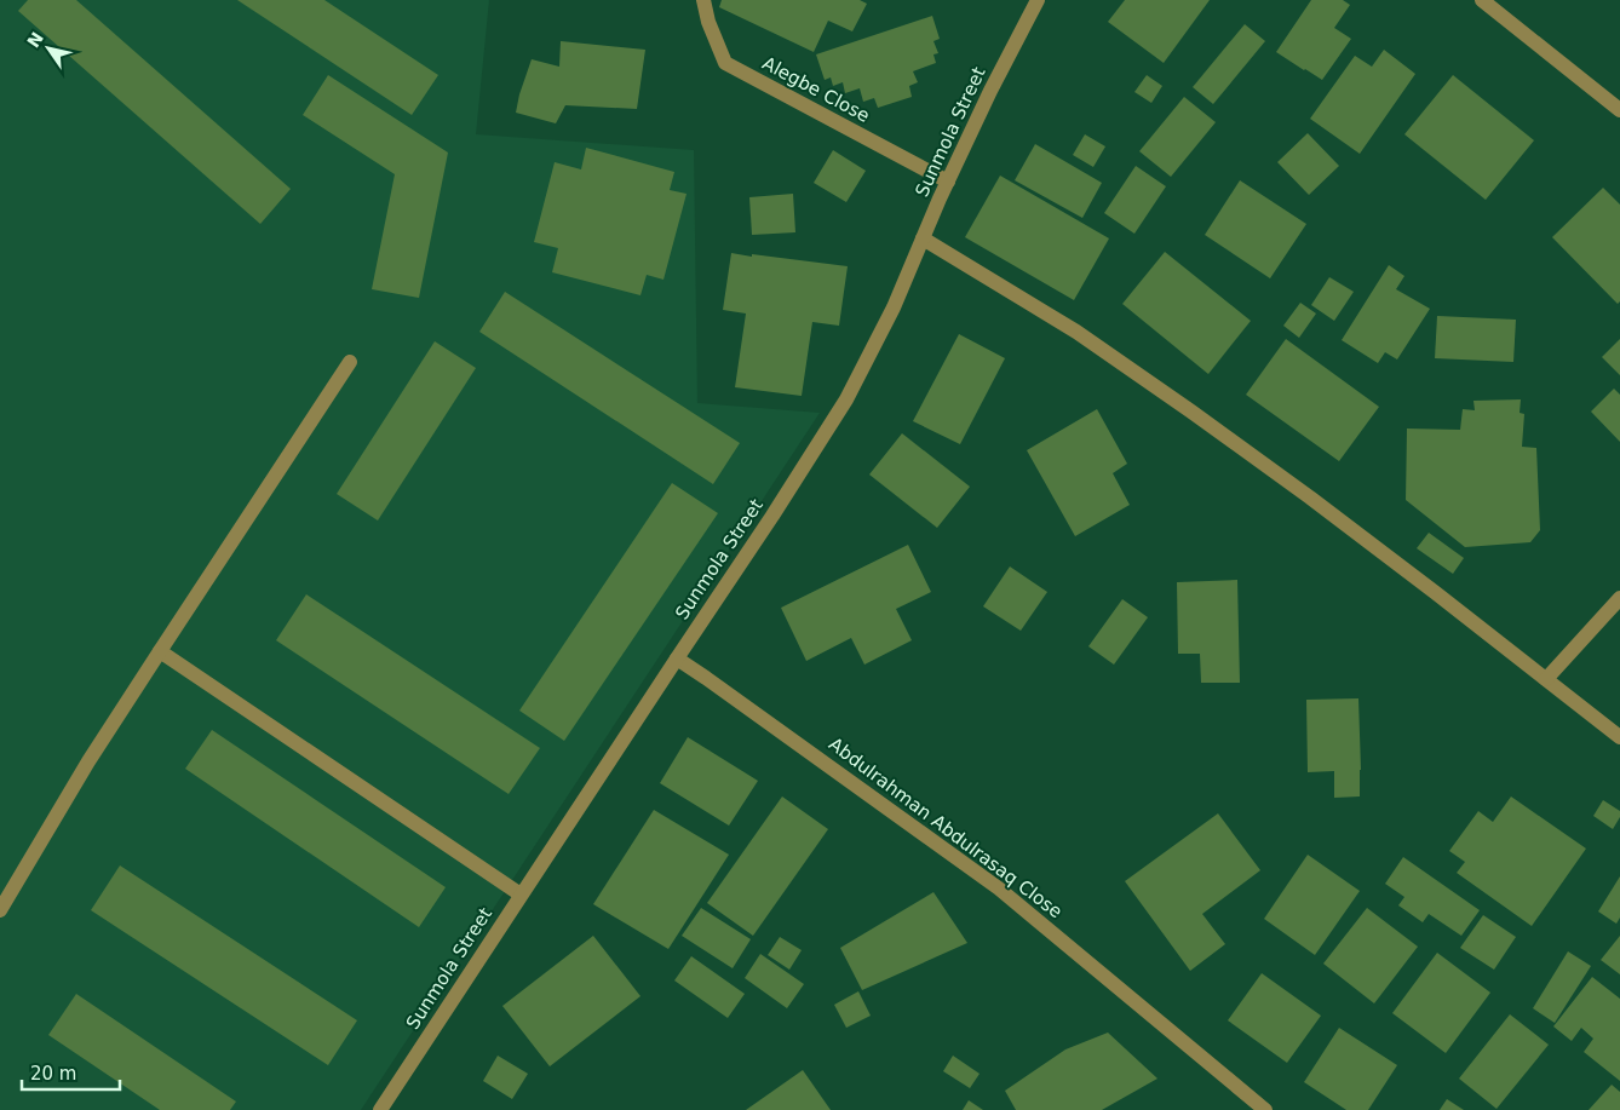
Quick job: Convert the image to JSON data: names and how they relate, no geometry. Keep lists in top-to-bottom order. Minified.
{"streets":{"street":["Alegbe Close","Sunmola Street","Abdulrahman Abdulrasaq Close"]},"crossings":[["Alegbe Close","Sunmola Street"],["Sunmola Street","Abdulrahman Abdulrasaq Close"]],"scale_bar":"20 m","north":"top left"}
